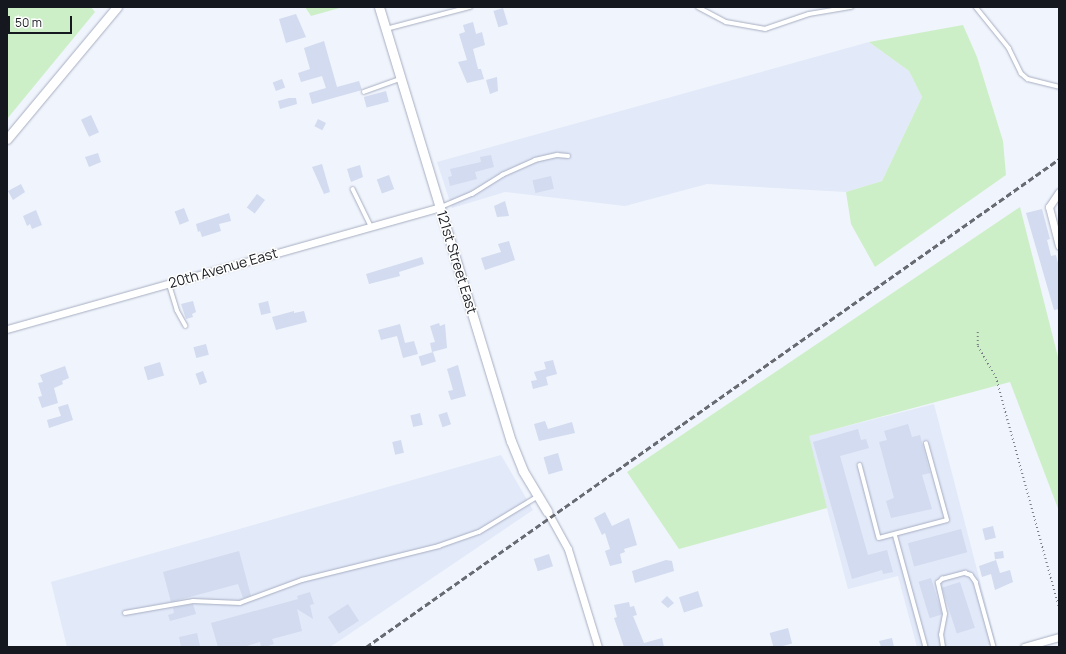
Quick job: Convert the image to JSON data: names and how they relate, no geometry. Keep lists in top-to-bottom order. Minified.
{"streets":{"street":["121st Street East","20th Avenue East"]},"crossings":[["121st Street East","20th Avenue East"]],"scale_bar":"50 m"}
